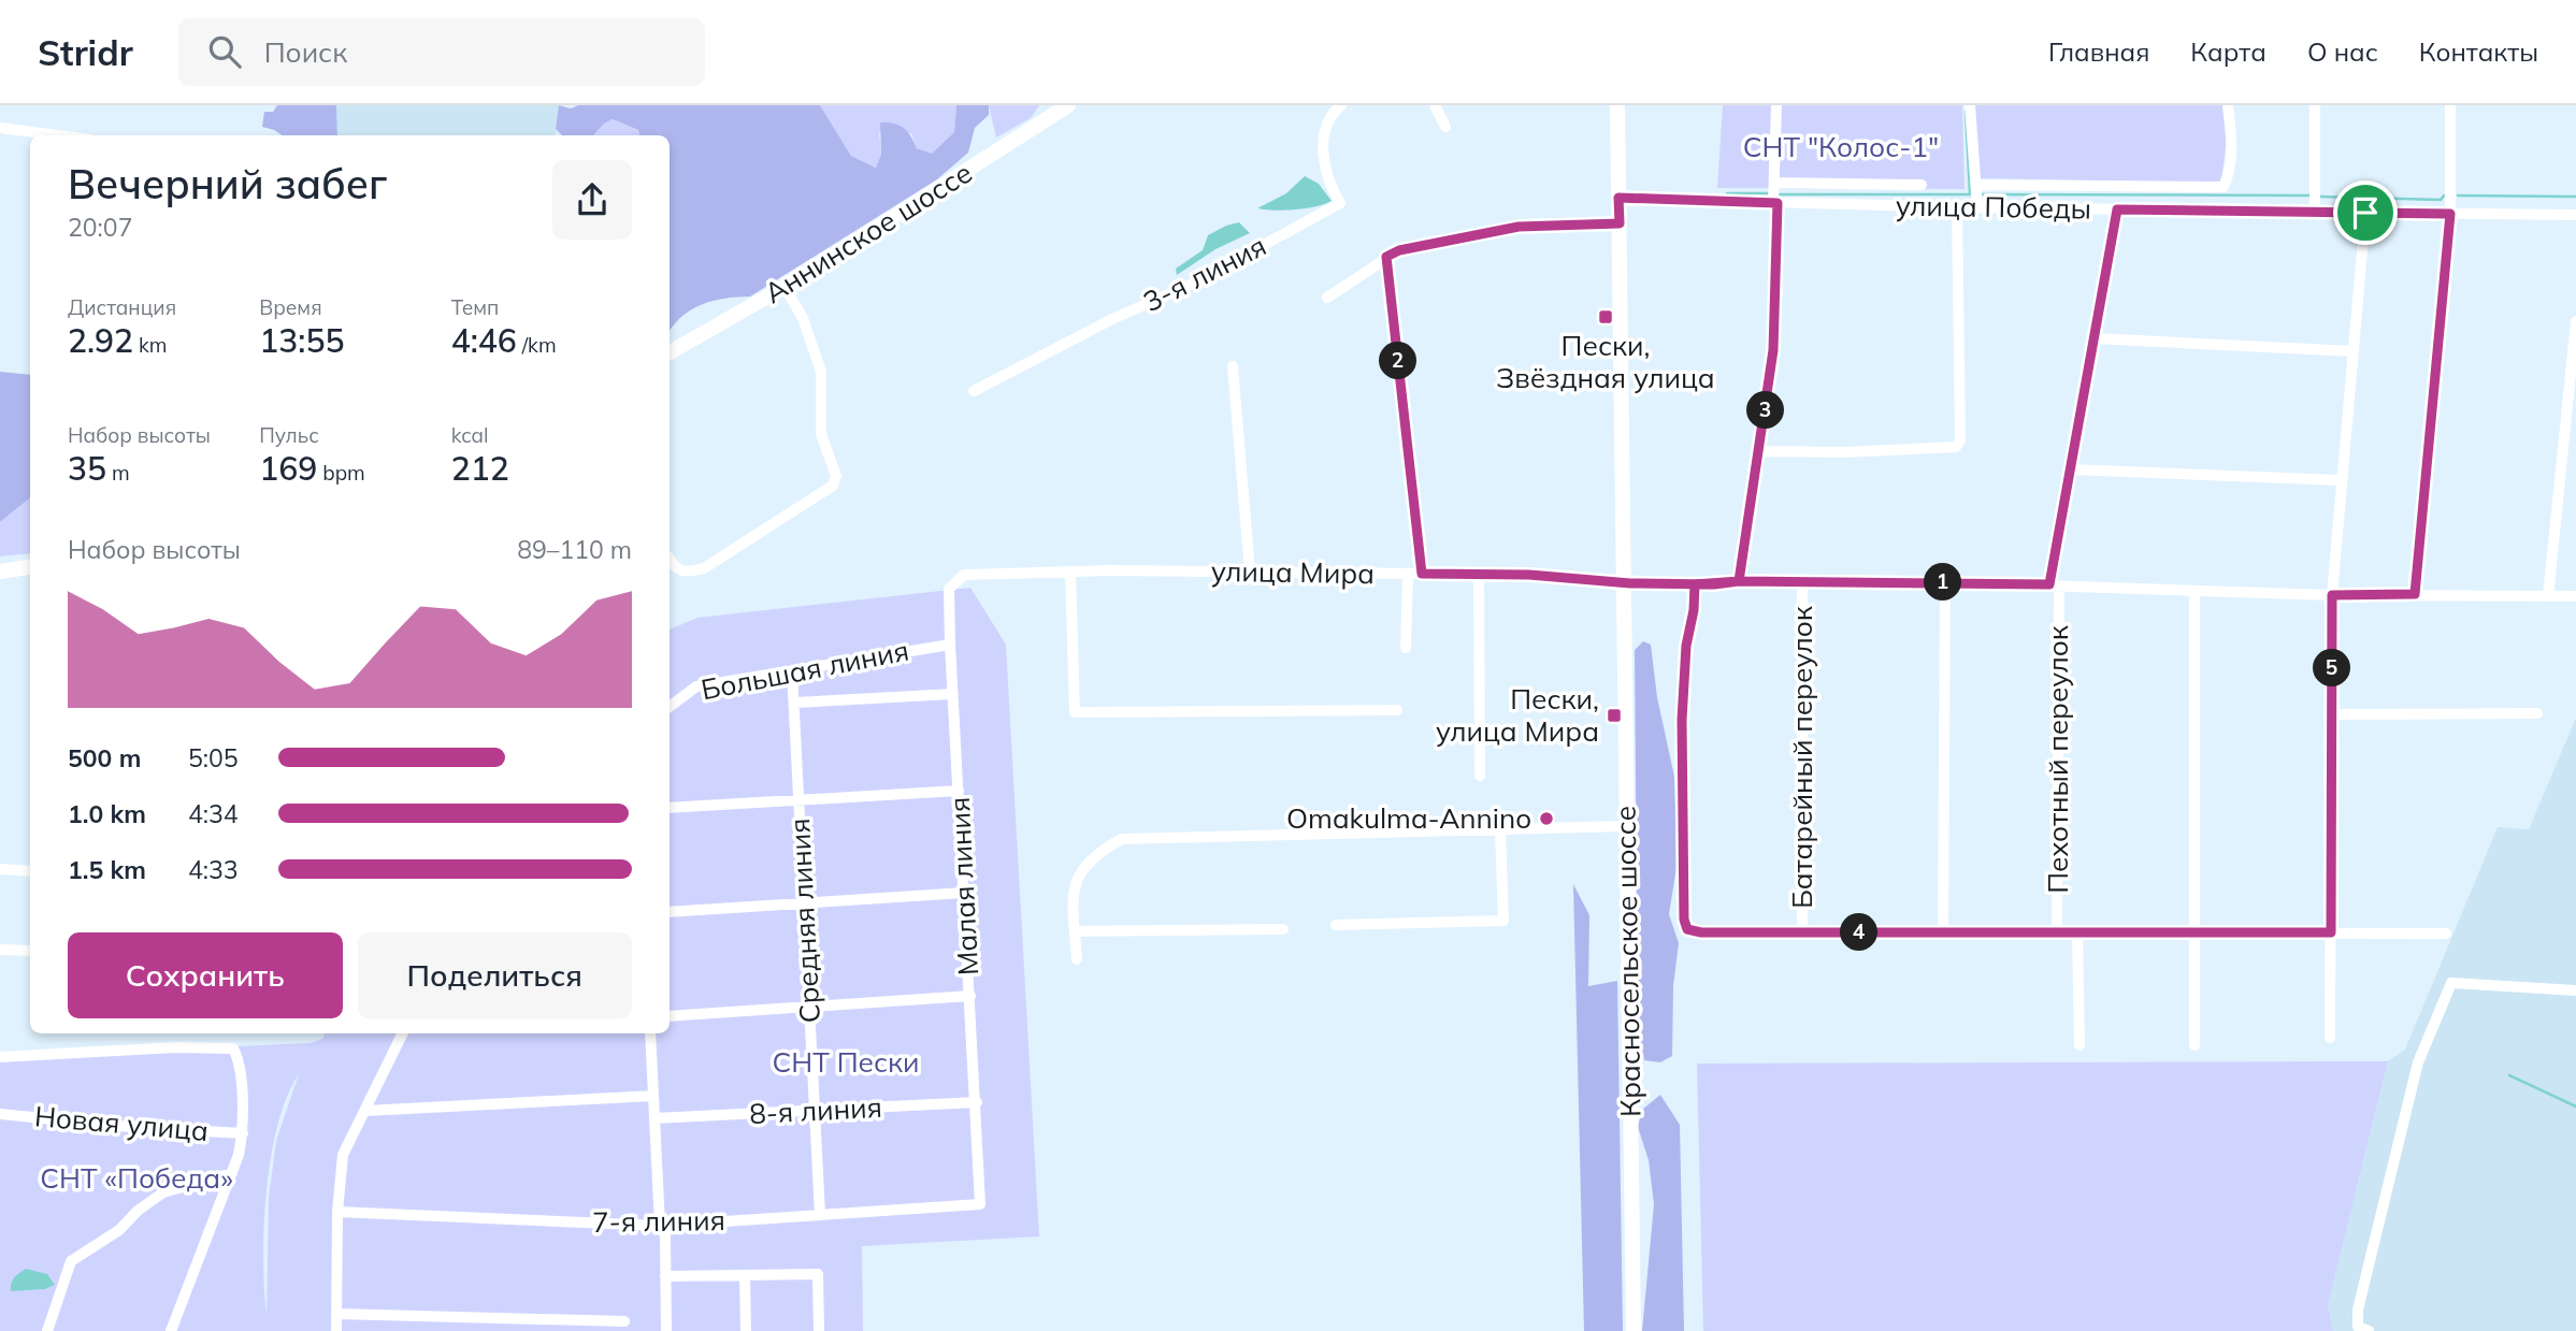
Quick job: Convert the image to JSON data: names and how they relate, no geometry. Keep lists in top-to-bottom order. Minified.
{"streets":{"main road":["Аннинское шоссе","Красносельское шоссе"],"street":["улица Победы","3-я линия","улица Мира","Большая линия","Батарейный переулок","Пехотный переулок","Малая линия","Средняя линия","8-я линия","Новая улица","7-я линия"]},"crossings":[["улица Победы","Пехотный переулок"],["улица Победы","Красносельское шоссе"],["улица Мира","Батарейный переулок"],["улица Мира","Пехотный переулок"],["улица Мира","Малая линия"],["улица Мира","Красносельское шоссе"],["Большая линия","Малая линия"],["Большая линия","Средняя линия"],["Малая линия","8-я линия"],["Малая линия","7-я линия"],["Средняя линия","8-я линия"],["Средняя линия","7-я линия"]],"parks":["СНТ \"Колос-1\"","СНТ Пески","СНТ «Победа»"],"places":{"transit":["Пески, Звёздная улица","Пески, улица Мира"],"other":["Omakulma-Annino"]},"page":{"header":"Stridr","search":"Поиск","nav":["Главная","Карта","О нас","Контакты"],"heading":["Вечерний забег","20:07"],"stats":[["Дистанция","2.92 km"],["Время","13:55"],["Темп","4:46 /km"],["Набор высоты","35 m"],["Пульс","169 bpm"],["kcal","212"]],"pins":["2","3","1","5","4"],"chart":["Набор высоты","89–110 m"],"list":[{"name":"500 m","note":"5:05"},{"name":"1.0 km","note":"4:34"},{"name":"1.5 km","note":"4:33"}],"buttons":["Сохранить","Поделиться"]}}
